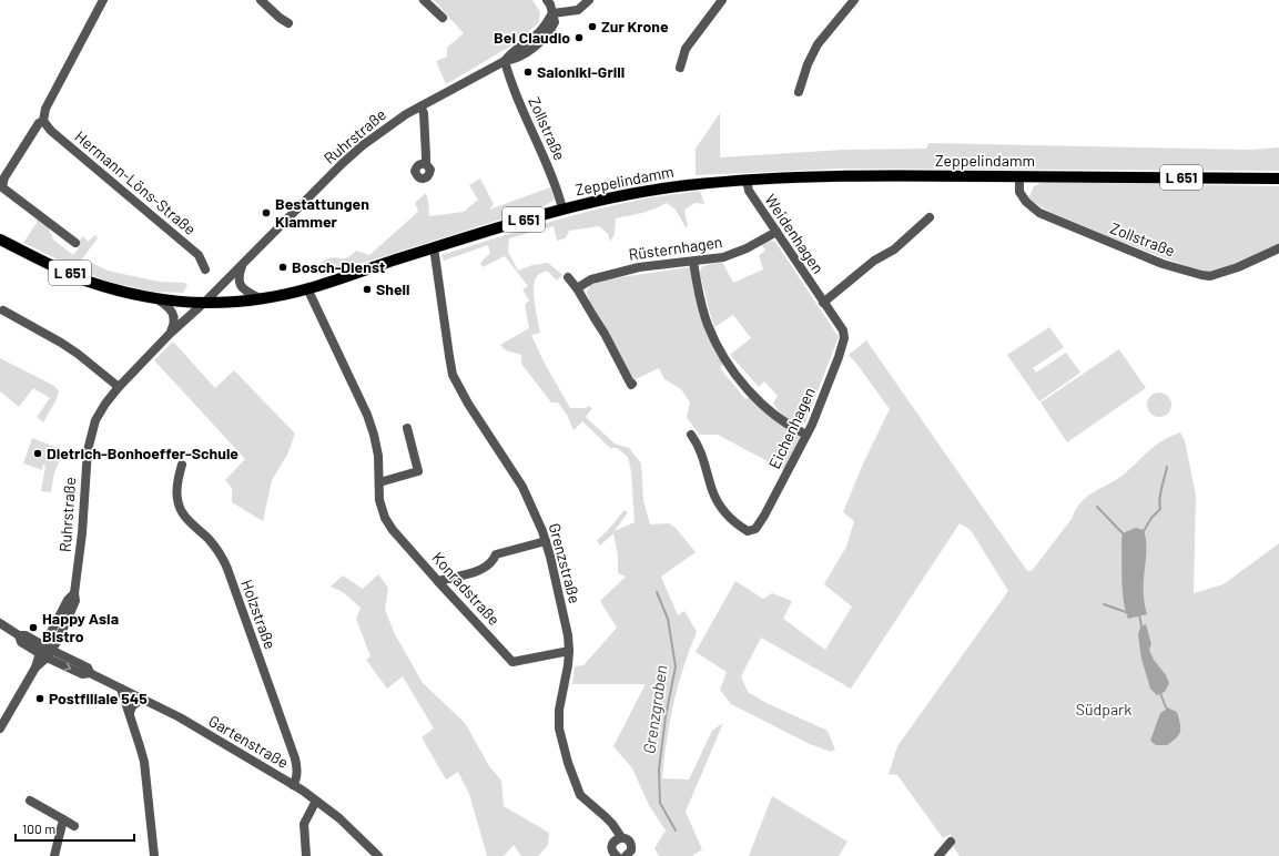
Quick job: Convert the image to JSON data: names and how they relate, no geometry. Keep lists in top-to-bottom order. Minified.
{"streets":{"main road":["Zeppelindamm","L 651"],"street":["Zollstraße","Ruhrstraße","Hermann-Löns-Straße","Weidenhagen","Rüsternhagen","Eichenhagen","Grenzstraße","Konradstraße","Holzstraße","Gartenstraße"]},"crossings":[["Zollstraße","Ruhrstraße"],["Zollstraße","Zeppelindamm"],["Ruhrstraße","Zeppelindamm"],["Ruhrstraße","Gartenstraße"],["Zeppelindamm","Weidenhagen"],["Zeppelindamm","Grenzstraße"],["Zeppelindamm","Konradstraße"],["Weidenhagen","Rüsternhagen"],["Weidenhagen","Eichenhagen"],["Grenzstraße","Konradstraße"],["Holzstraße","Gartenstraße"]],"water":["Grenzgraben"],"parks":["Südpark"],"places":["Zur Krone","Bei Claudio","Saloniki-Grill","Bestattungen Klammer","Bosch-Dienst","Shell","Dietrich-Bonhoeffer-Schule","Happy Asia Bistro","Postfiliale 545"],"scale_bar":"100 m"}
